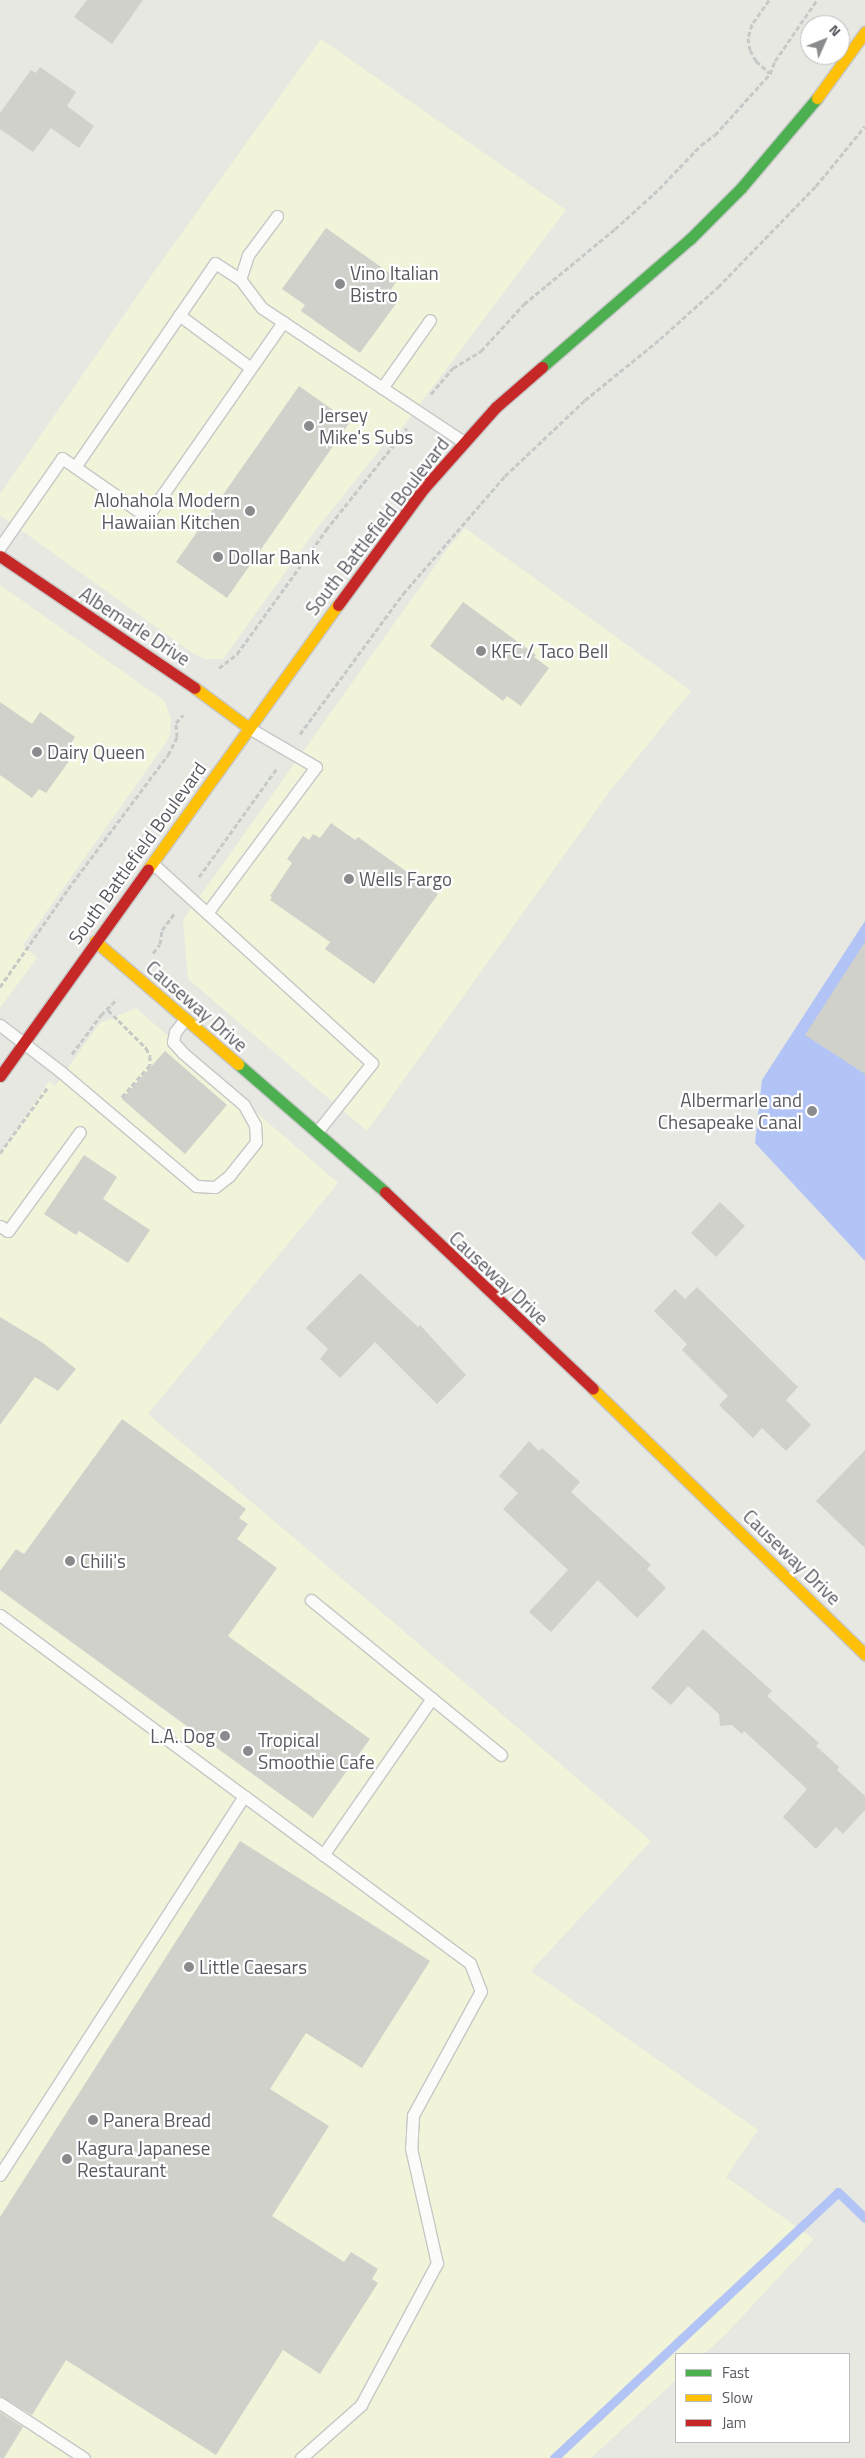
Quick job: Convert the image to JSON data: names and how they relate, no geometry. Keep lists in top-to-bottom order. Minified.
{"streets":{"main road":["South Battlefield Boulevard","Albemarle Drive","Causeway Drive"]},"crossings":[["South Battlefield Boulevard","Albemarle Drive"],["South Battlefield Boulevard","Causeway Drive"]],"places":["Vino Italian Bistro","Jersey Mike's Subs","Alohahola Modern Hawaiian Kitchen","Dollar Bank","KFC / Taco Bell","Dairy Queen","Wells Fargo","Albermarle and Chesapeake Canal","Chili's","L.A. Dog","Tropical Smoothie Cafe","Little Caesars","Panera Bread","Kagura Japanese Restaurant"],"legend":["Fast","Slow","Jam"],"north":"top right"}
